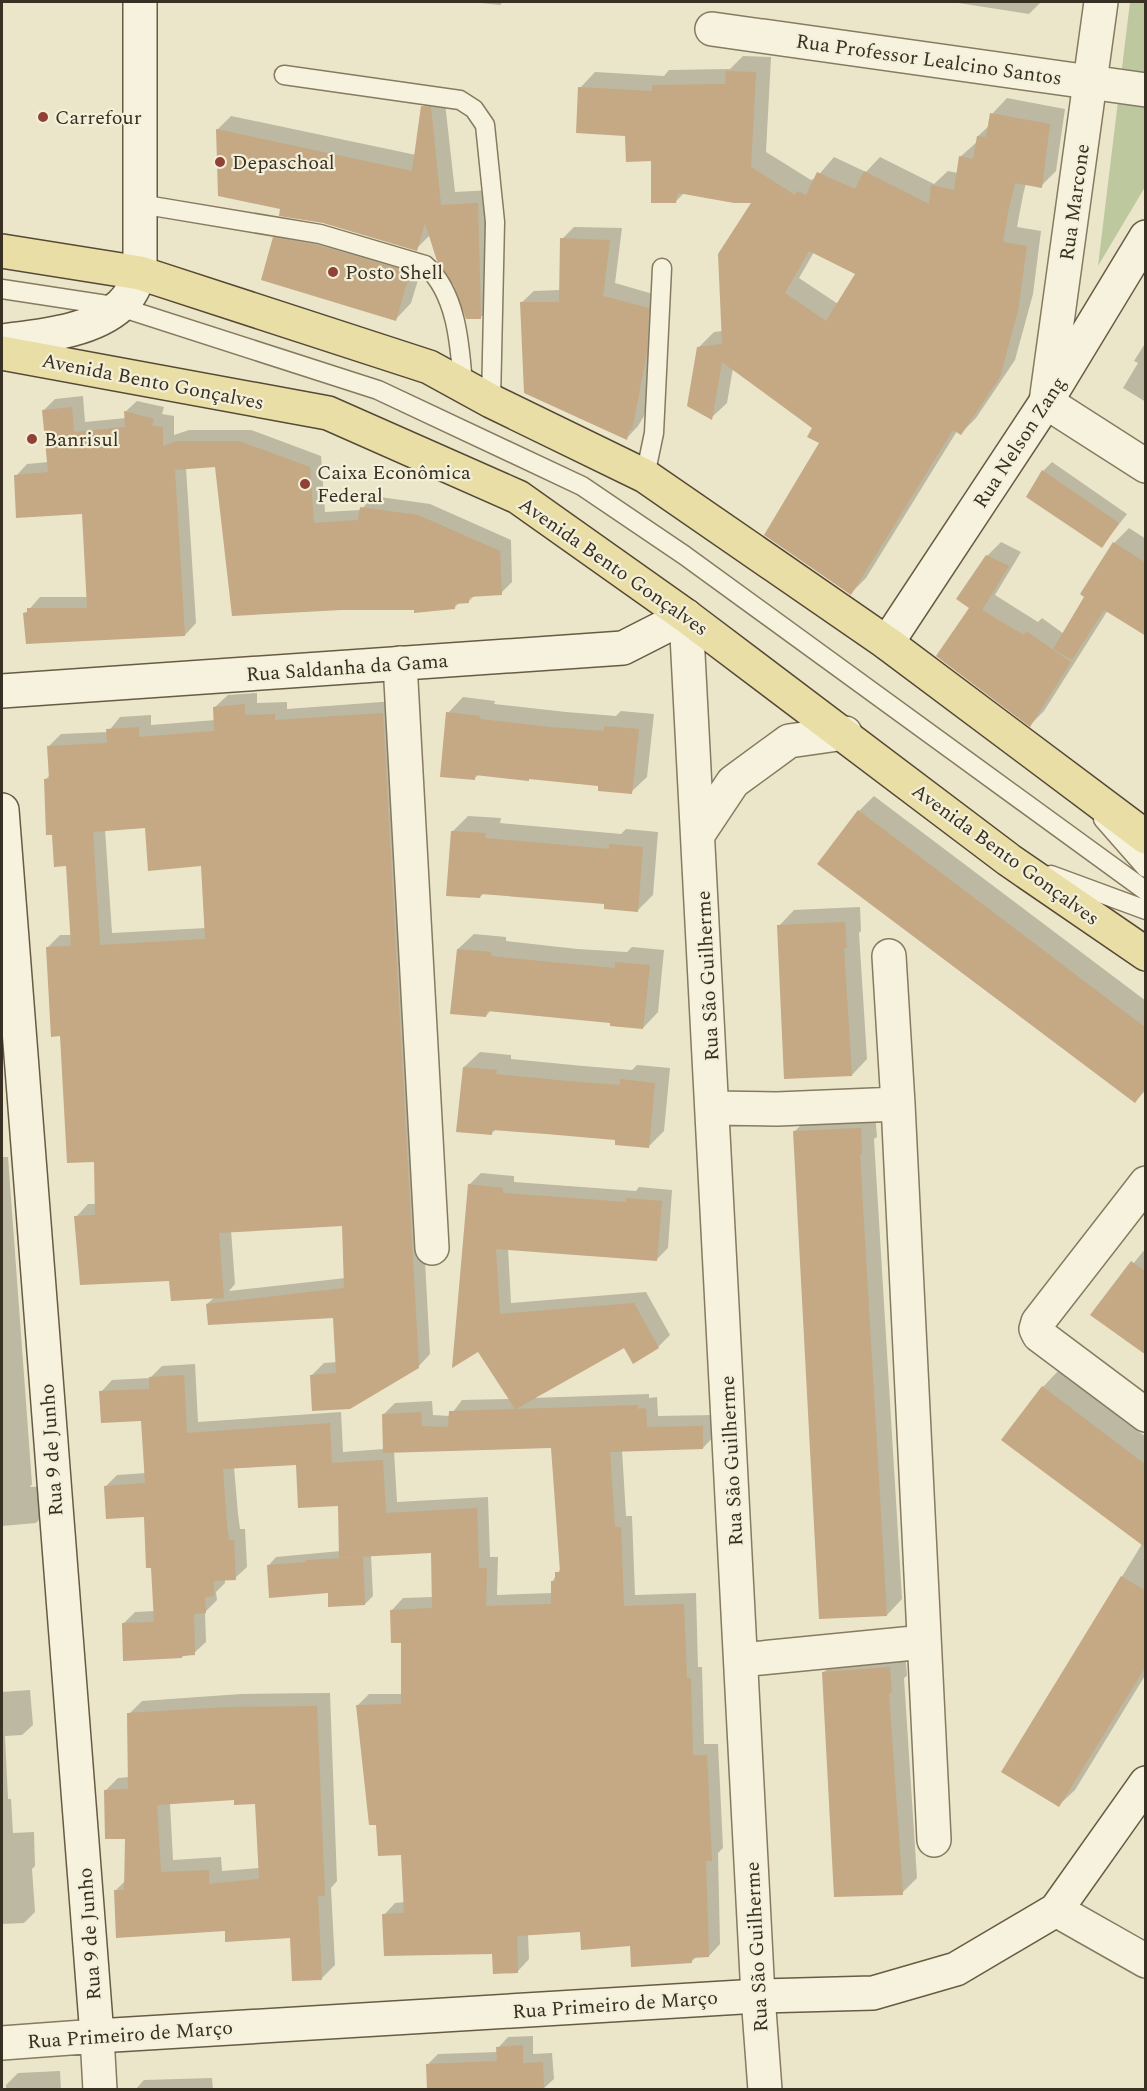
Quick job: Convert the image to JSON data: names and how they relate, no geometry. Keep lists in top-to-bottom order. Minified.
{"streets":{"main road":["Avenida Bento Gonçalves"],"street":["Rua Professor Lealcino Santos","Rua Marcone","Rua Nelson Zang","Rua Saldanha da Gama","Rua São Guilherme","Rua 9 de Junho","Rua Primeiro de Março"]},"crossings":[["Rua Professor Lealcino Santos","Rua Marcone"],["Rua Marcone","Rua Nelson Zang"],["Avenida Bento Gonçalves","Rua Saldanha da Gama"],["Avenida Bento Gonçalves","Rua São Guilherme"],["Rua Saldanha da Gama","Rua São Guilherme"],["Rua São Guilherme","Rua Primeiro de Março"],["Rua 9 de Junho","Rua Primeiro de Março"]],"places":["Carrefour","Depaschoal","Posto Shell","Banrisul","Caixa Econômica Federal"]}
